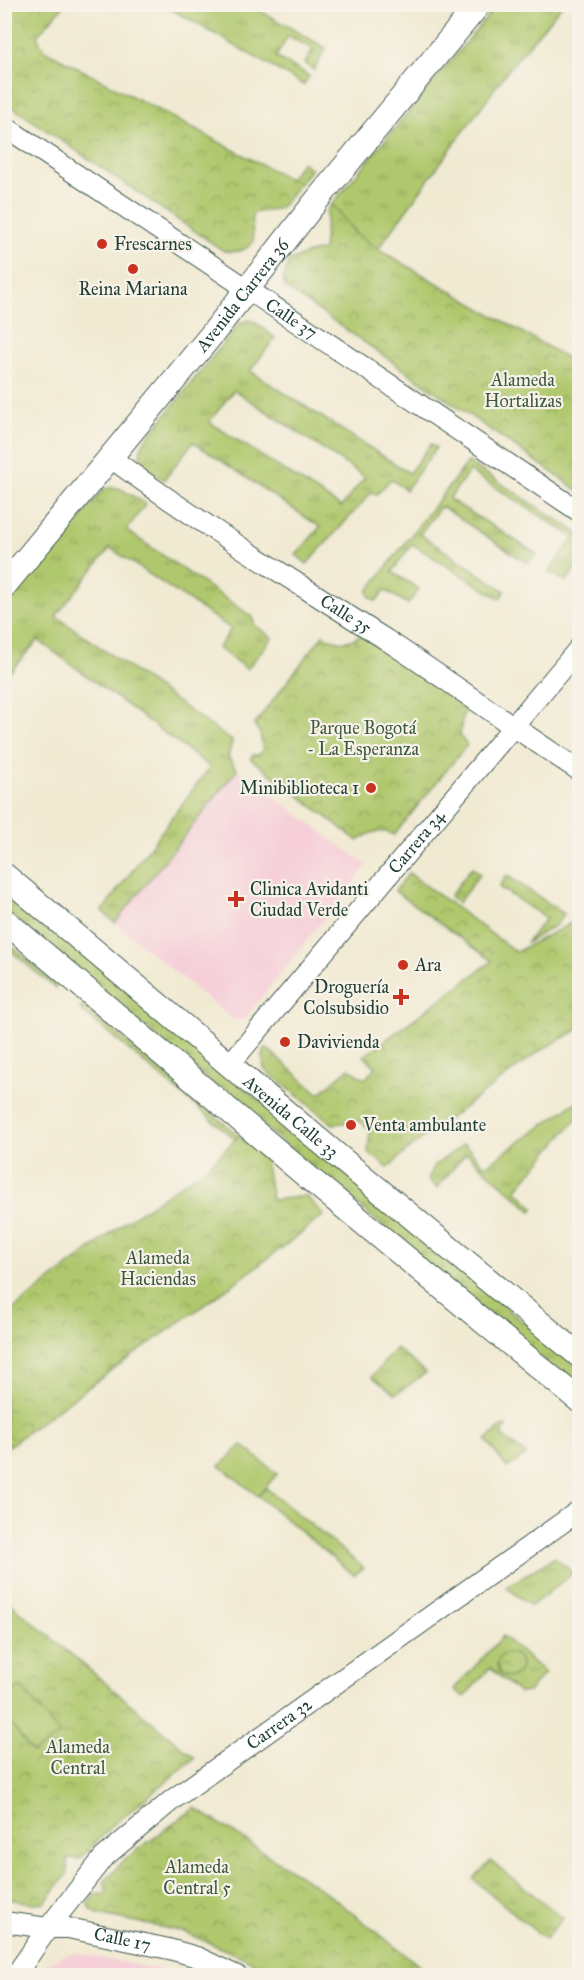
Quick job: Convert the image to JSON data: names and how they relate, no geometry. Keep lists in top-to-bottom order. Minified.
{"streets":{"main road":["Avenida Carrera 36","Avenida Calle 33"],"street":["Calle 37","Calle 35","Carrera 34","Carrera 32","Calle 17"]},"crossings":[["Avenida Carrera 36","Calle 37"],["Avenida Carrera 36","Calle 35"],["Calle 35","Carrera 34"],["Carrera 34","Avenida Calle 33"],["Carrera 32","Calle 17"]],"parks":["Alameda Hortalizas","Parque Bogotá - La Esperanza","Alameda Haciendas","Alameda Central","Alameda Central 5"],"places":{"other":["Frescarnes","Reina Mariana","Minibiblioteca 1","Ara","Davivienda","Venta ambulante"],"health":["Clinica Avidanti Ciudad Verde","Droguería Colsubsidio"]}}
